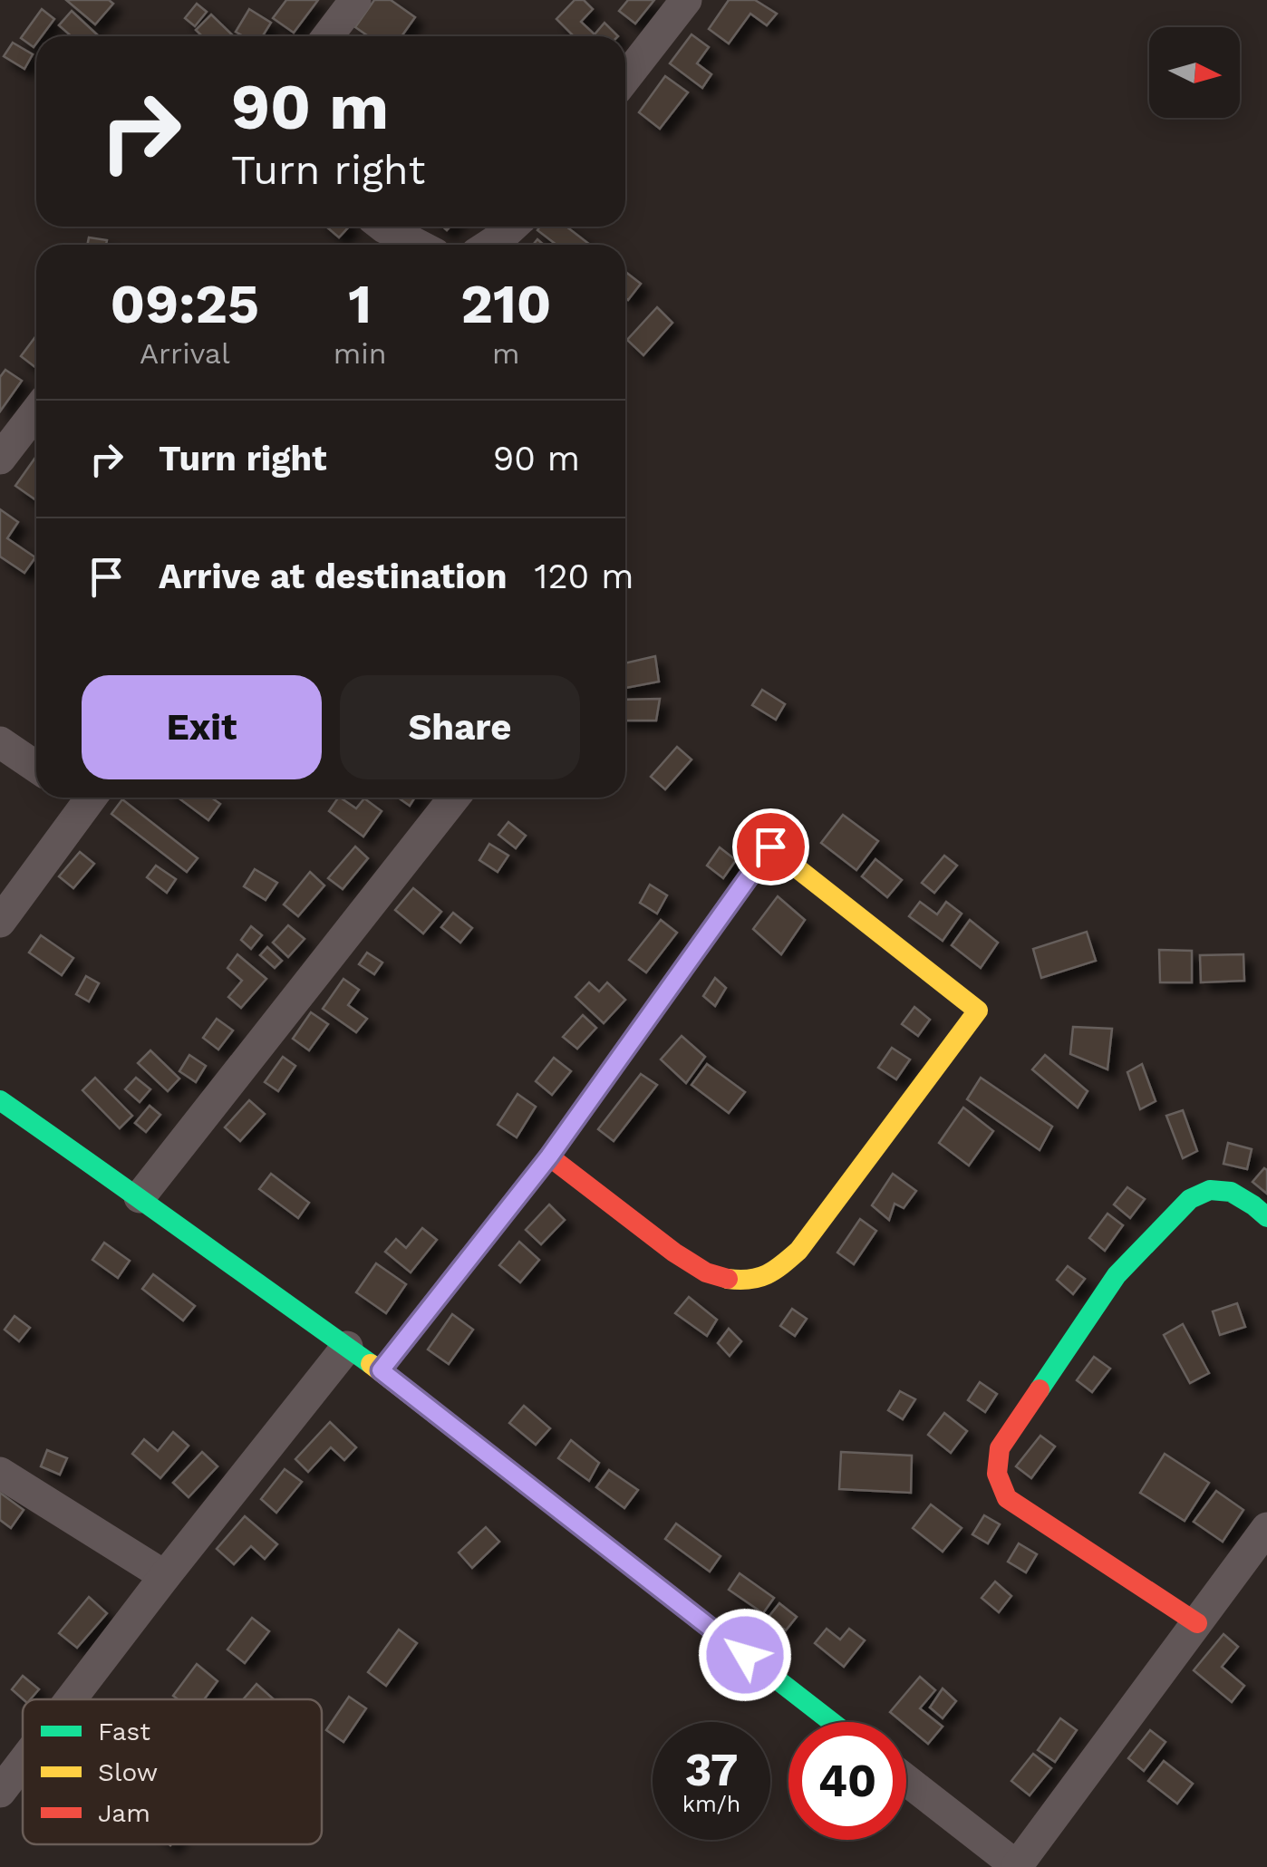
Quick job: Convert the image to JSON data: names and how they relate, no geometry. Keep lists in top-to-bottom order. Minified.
{"legend":["Fast","Slow","Jam"],"north":"right","page":{"turn":["90 m","Turn right"],"eta":["09:25","Arrival","1","min","210","m"],"list":[{"name":"Turn right","value":"90 m"},{"name":"Arrive at destination","value":"120 m"}],"buttons":["Exit","Share"],"speed":"37 km/h","limit":"40"}}
